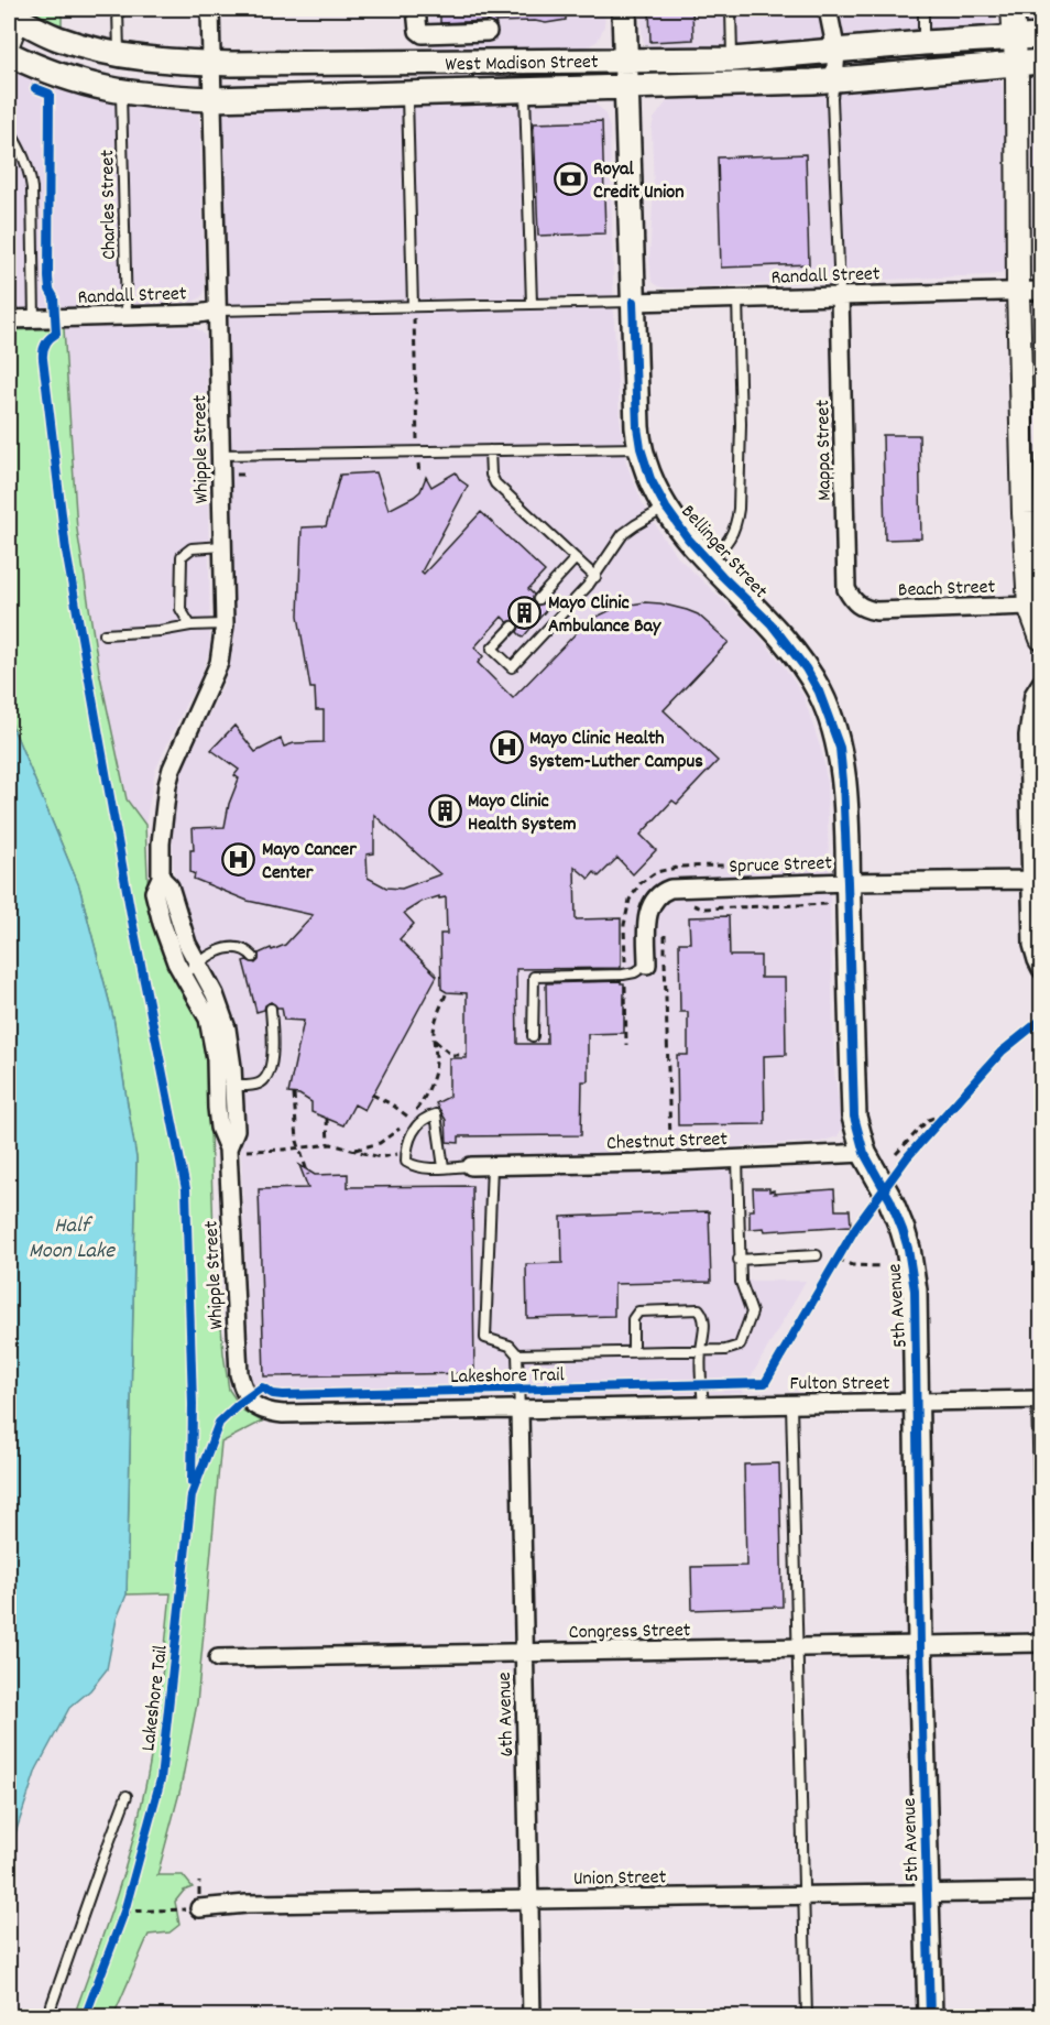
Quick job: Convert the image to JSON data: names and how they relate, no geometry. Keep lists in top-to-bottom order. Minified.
{"streets":{"main road":["West Madison Street","Bellinger Street","5th Avenue"],"street":["Randall Street","Whipple Street","Mappa Street","Beach Street","Spruce Street","Chestnut Street","Fulton Street","Congress Street","6th Avenue","Union Street"],"lane":["Charles Street"],"cycle path":["Lakeshore Trail"]},"crossings":[["West Madison Street","Charles Street"],["West Madison Street","Whipple Street"],["West Madison Street","Bellinger Street"],["Charles Street","Randall Street"],["Randall Street","Whipple Street"],["Randall Street","Mappa Street"],["Randall Street","Bellinger Street"],["Whipple Street","Fulton Street"],["Mappa Street","Beach Street"],["Bellinger Street","5th Avenue"],["Spruce Street","5th Avenue"],["Chestnut Street","5th Avenue"],["5th Avenue","Fulton Street"],["5th Avenue","Congress Street"],["5th Avenue","Union Street"],["Fulton Street","6th Avenue"],["Congress Street","6th Avenue"],["6th Avenue","Union Street"]],"water":["Half Moon Lake"],"places":{"bank":["Royal Credit Union"],"building":["Mayo Clinic Ambulance Bay","Mayo Clinic Health System"],"hospital":["Mayo Clinic Health System-Luther Campus","Mayo Cancer Center"]}}
